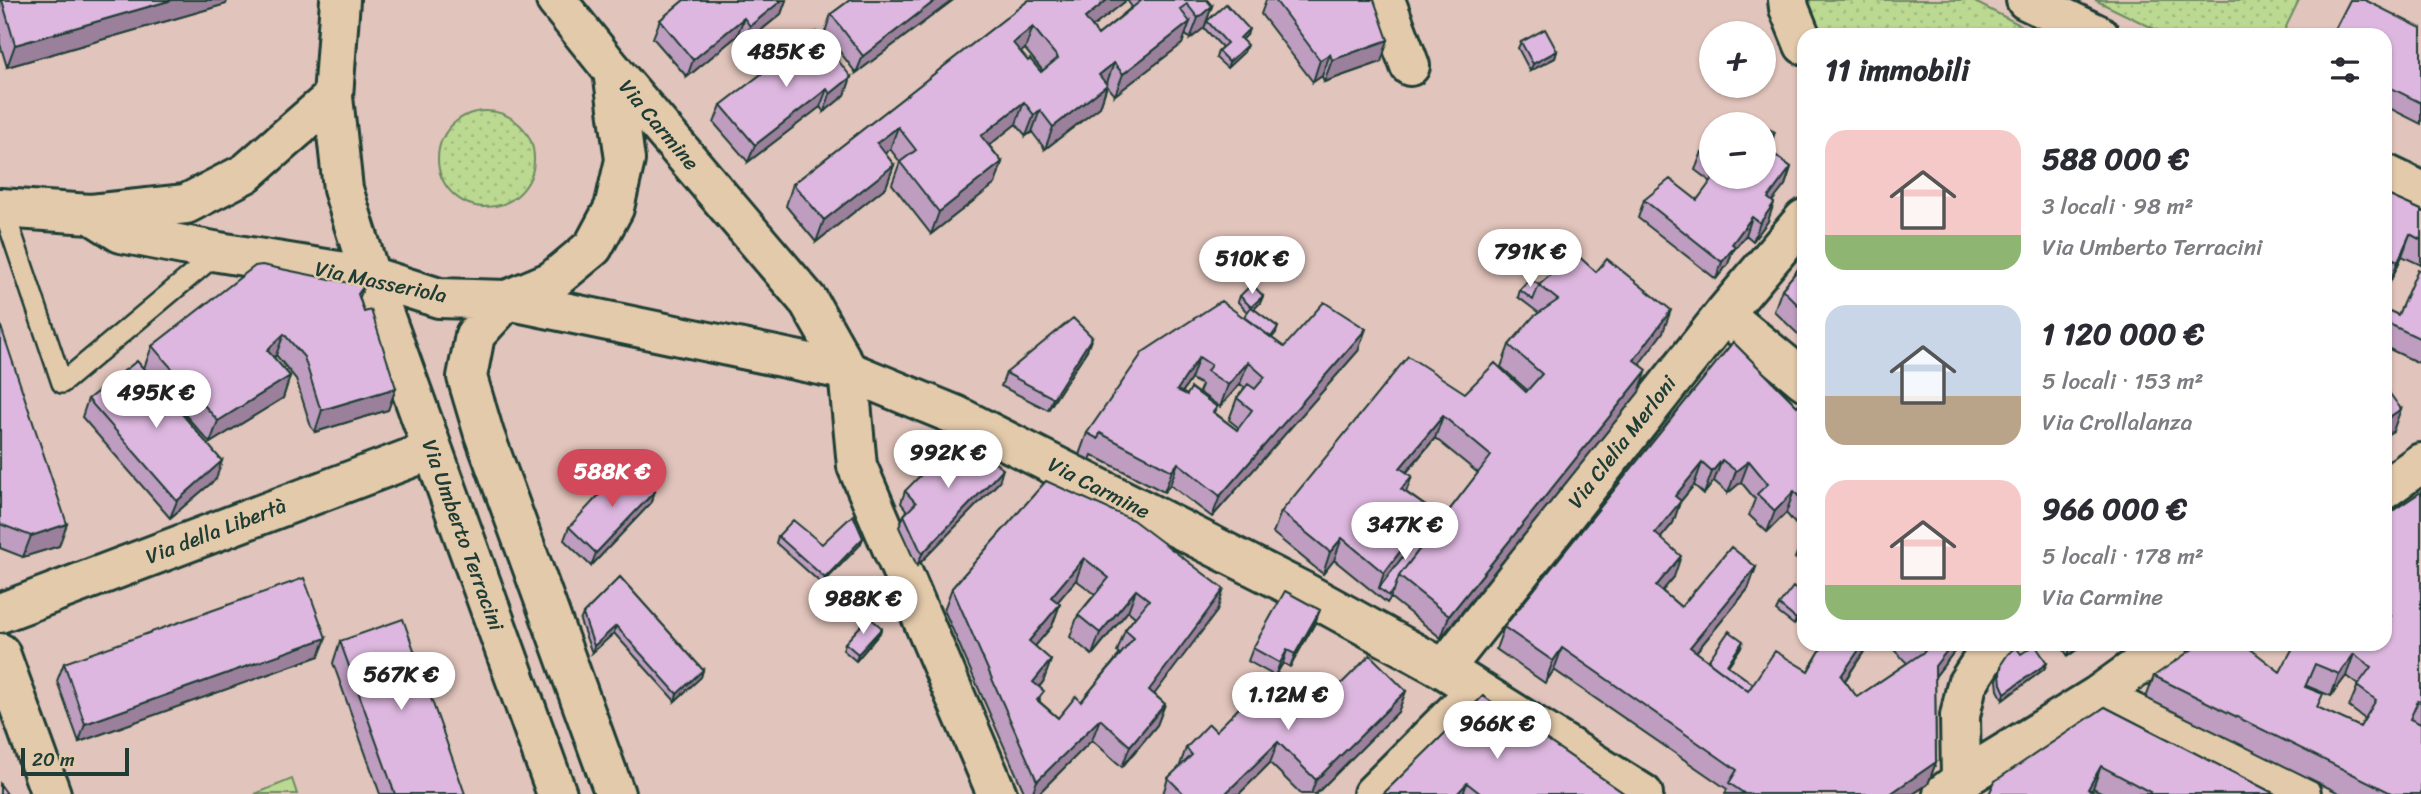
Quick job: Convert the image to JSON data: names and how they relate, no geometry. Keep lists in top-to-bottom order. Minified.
{"streets":{"street":["Via Carmine","Via Masseriola","Via Clelia Merloni","Via della Libertà","Via Umberto Terracini"]},"crossings":[["Via Carmine","Via Masseriola"],["Via Carmine","Via Clelia Merloni"],["Via Masseriola","Via Umberto Terracini"],["Via della Libertà","Via Umberto Terracini"]],"scale_bar":"20 m","page":{"map_buttons":["+","−"],"heading":"11 immobili","price":["485K €","791K €","510K €","495K €","992K €","588K €","347K €","988K €","567K €","1.12M €","966K €"],"list":[{"name":"588 000 €","note":"3 locali · 98 m² · Via Umberto Terracini"},{"name":"1 120 000 €","note":"5 locali · 153 m² · Via Crollalanza"},{"name":"966 000 €","note":"5 locali · 178 m² · Via Carmine"}],"scale":"20 m"}}
